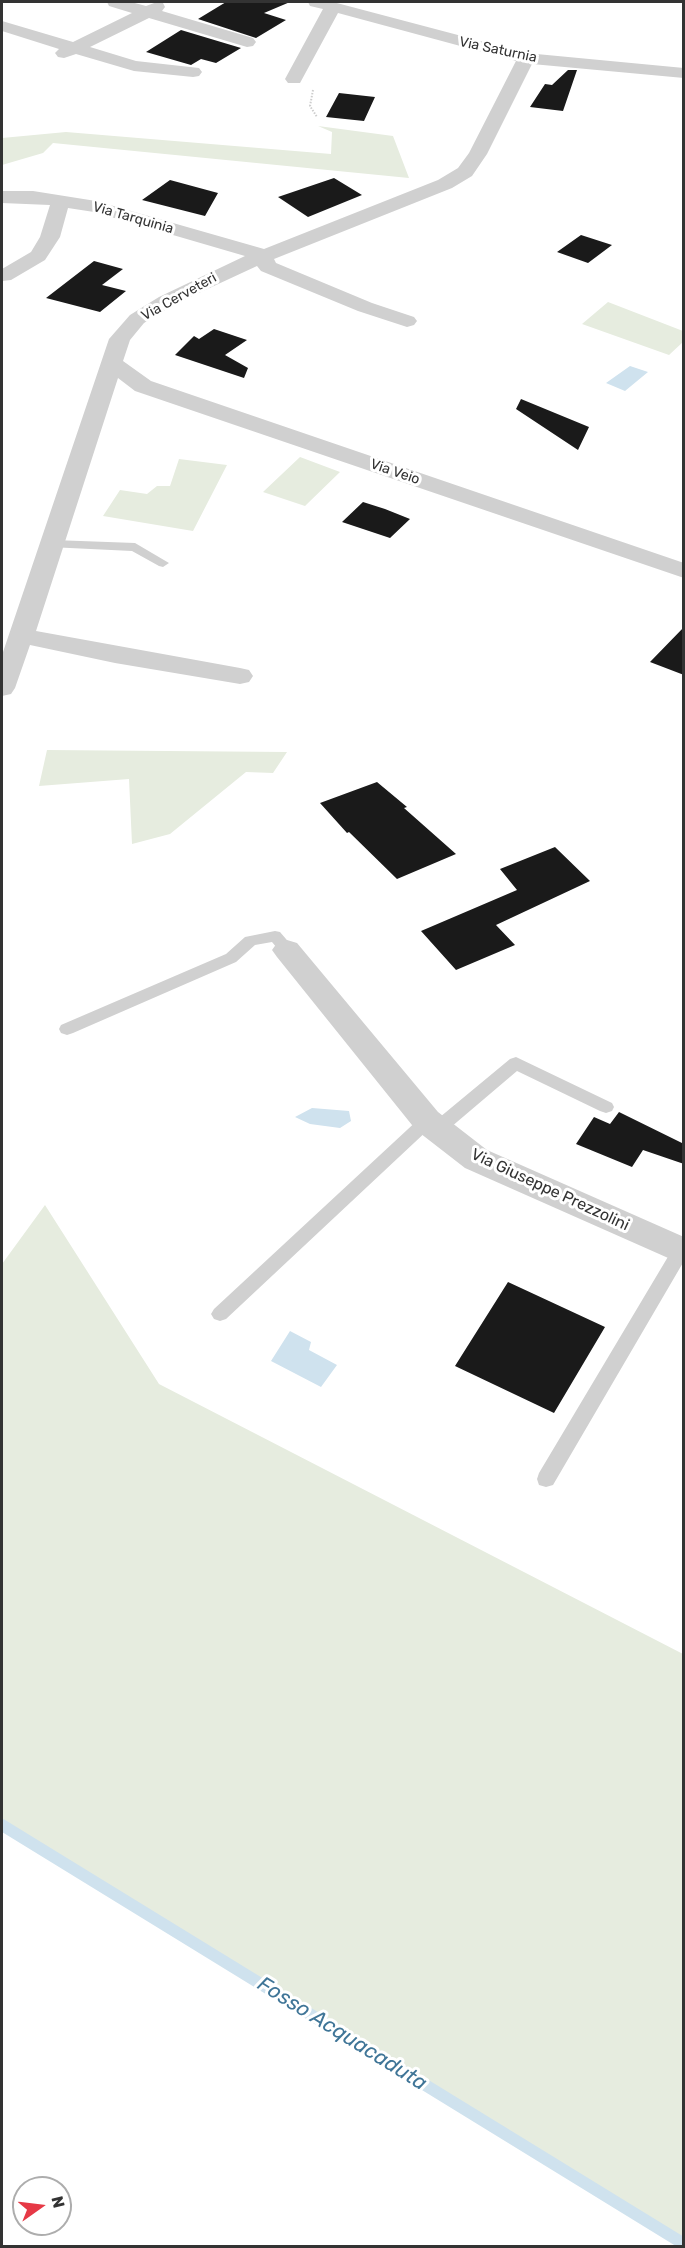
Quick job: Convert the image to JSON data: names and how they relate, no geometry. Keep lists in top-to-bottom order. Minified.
{"streets":{"street":["Via Saturnia","Via Tarquinia","Via Cerveteri","Via Veio","Via Giuseppe Prezzolini"]},"crossings":[["Via Saturnia","Via Cerveteri"],["Via Tarquinia","Via Cerveteri"],["Via Cerveteri","Via Veio"]],"water":["Fosso Acquacaduta"],"north":"right"}
